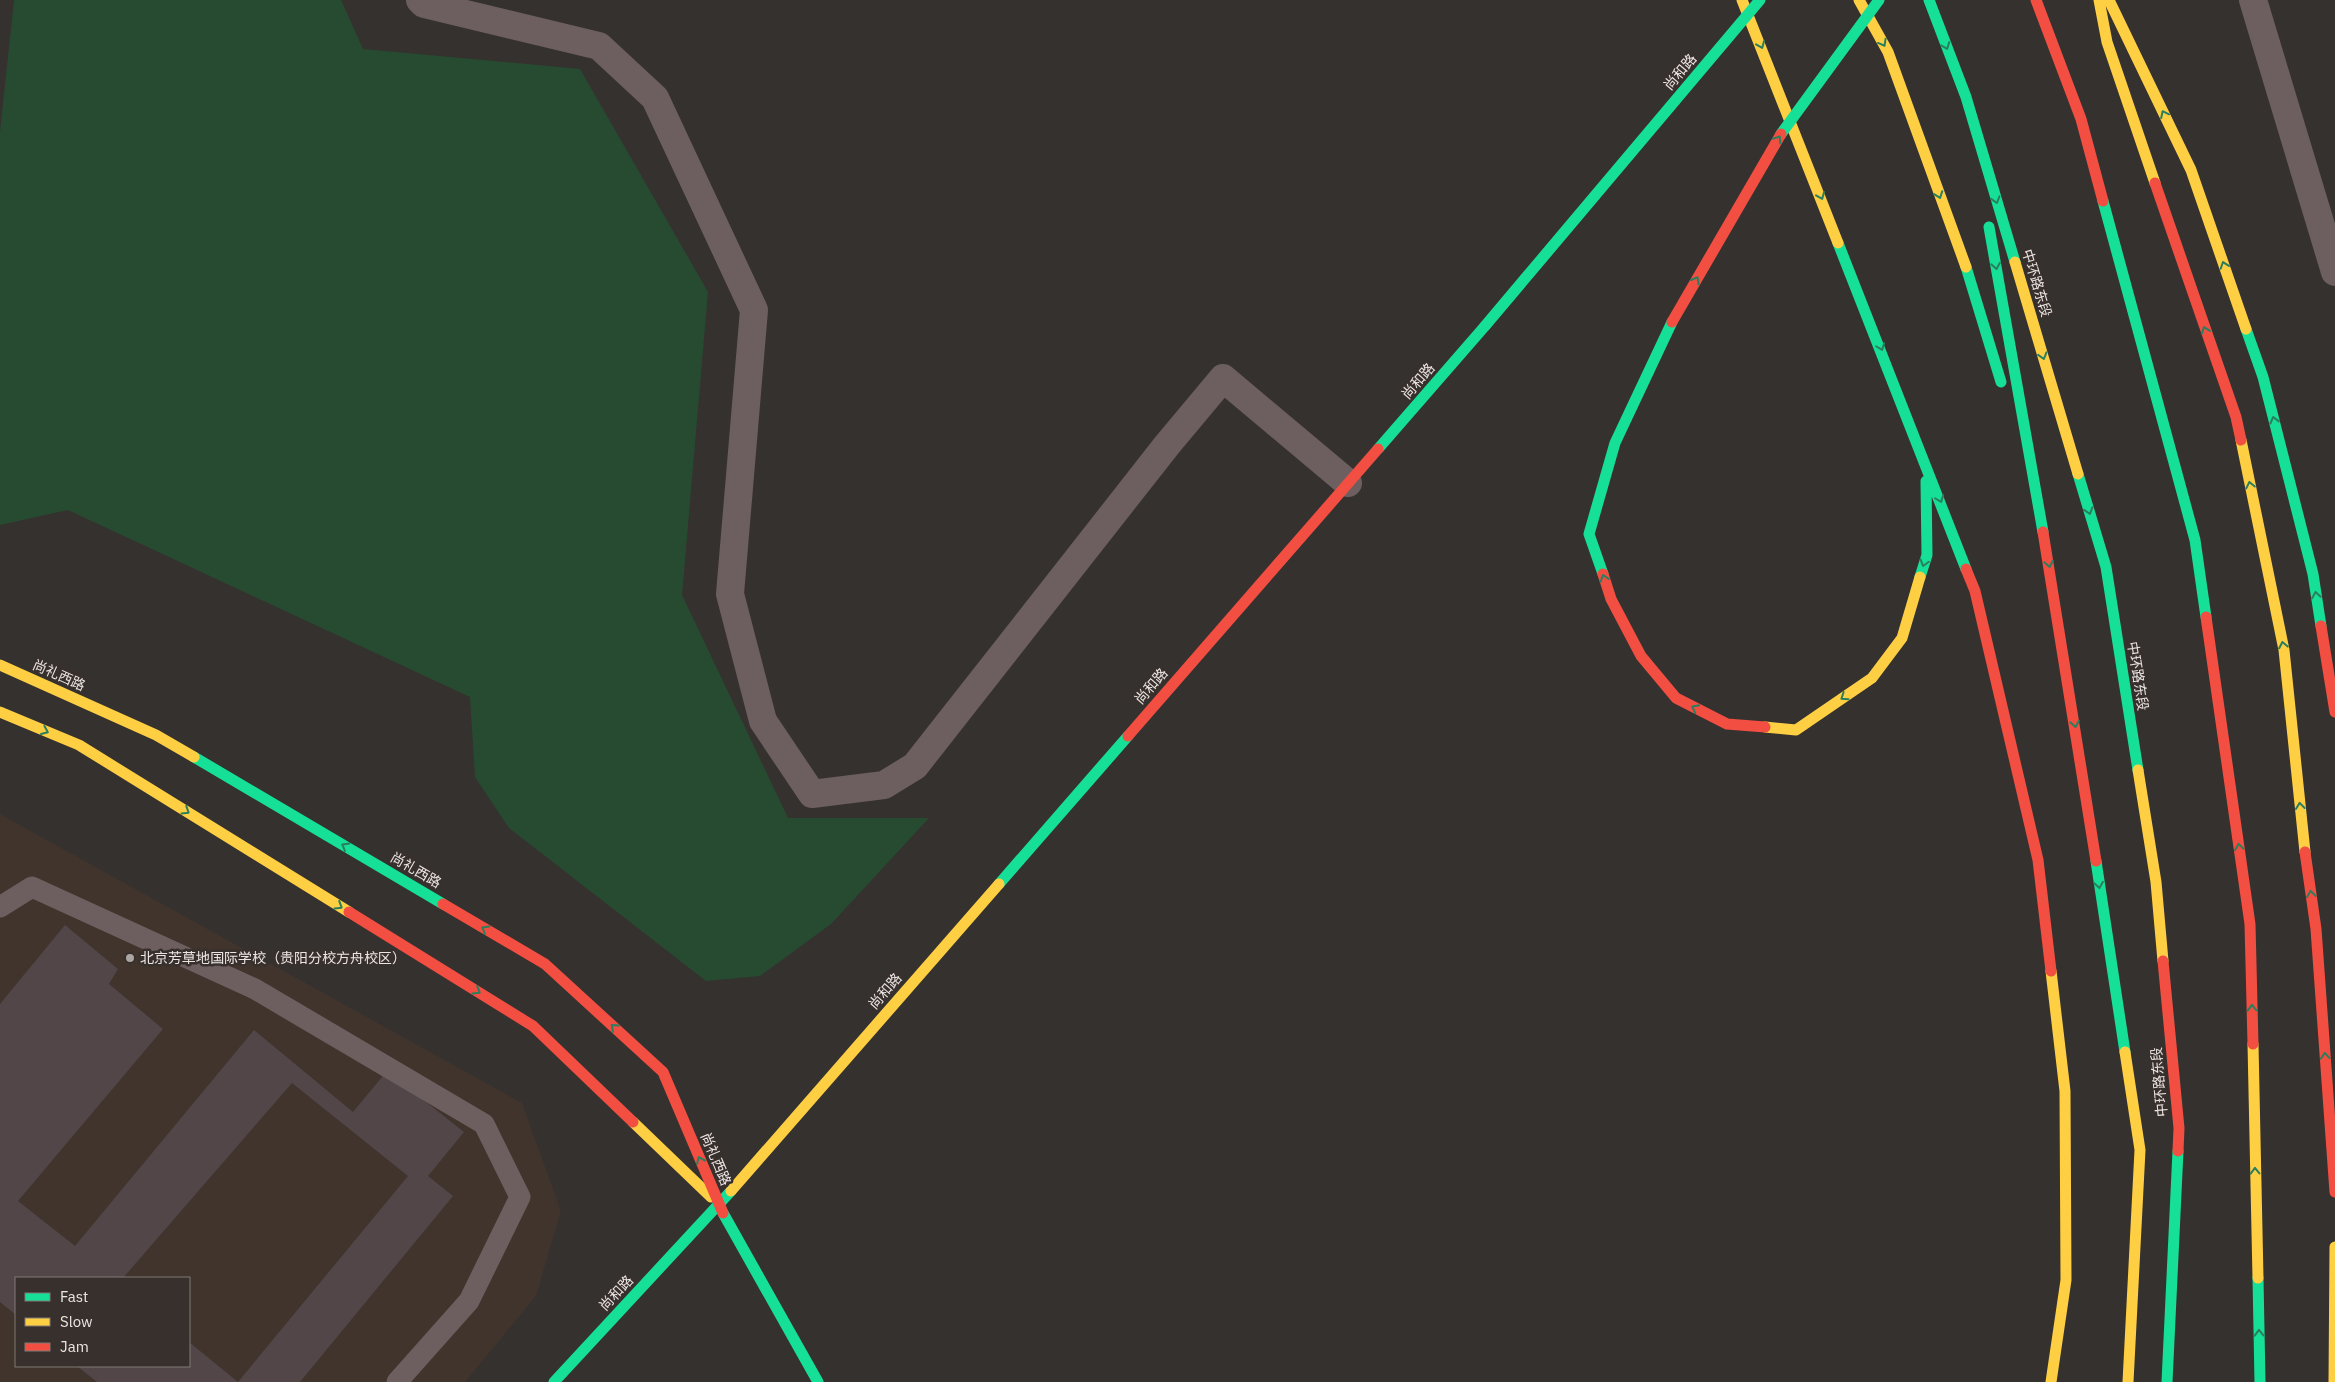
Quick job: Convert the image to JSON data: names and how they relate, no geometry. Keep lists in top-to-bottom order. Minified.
{"streets":{"main road":["尚和路","中环路东段","尚礼西路"]},"crossings":[["尚和路","尚礼西路"]],"places":["北京芳草地国际学校（贵阳分校方舟校区）"],"legend":["Fast","Slow","Jam"]}
